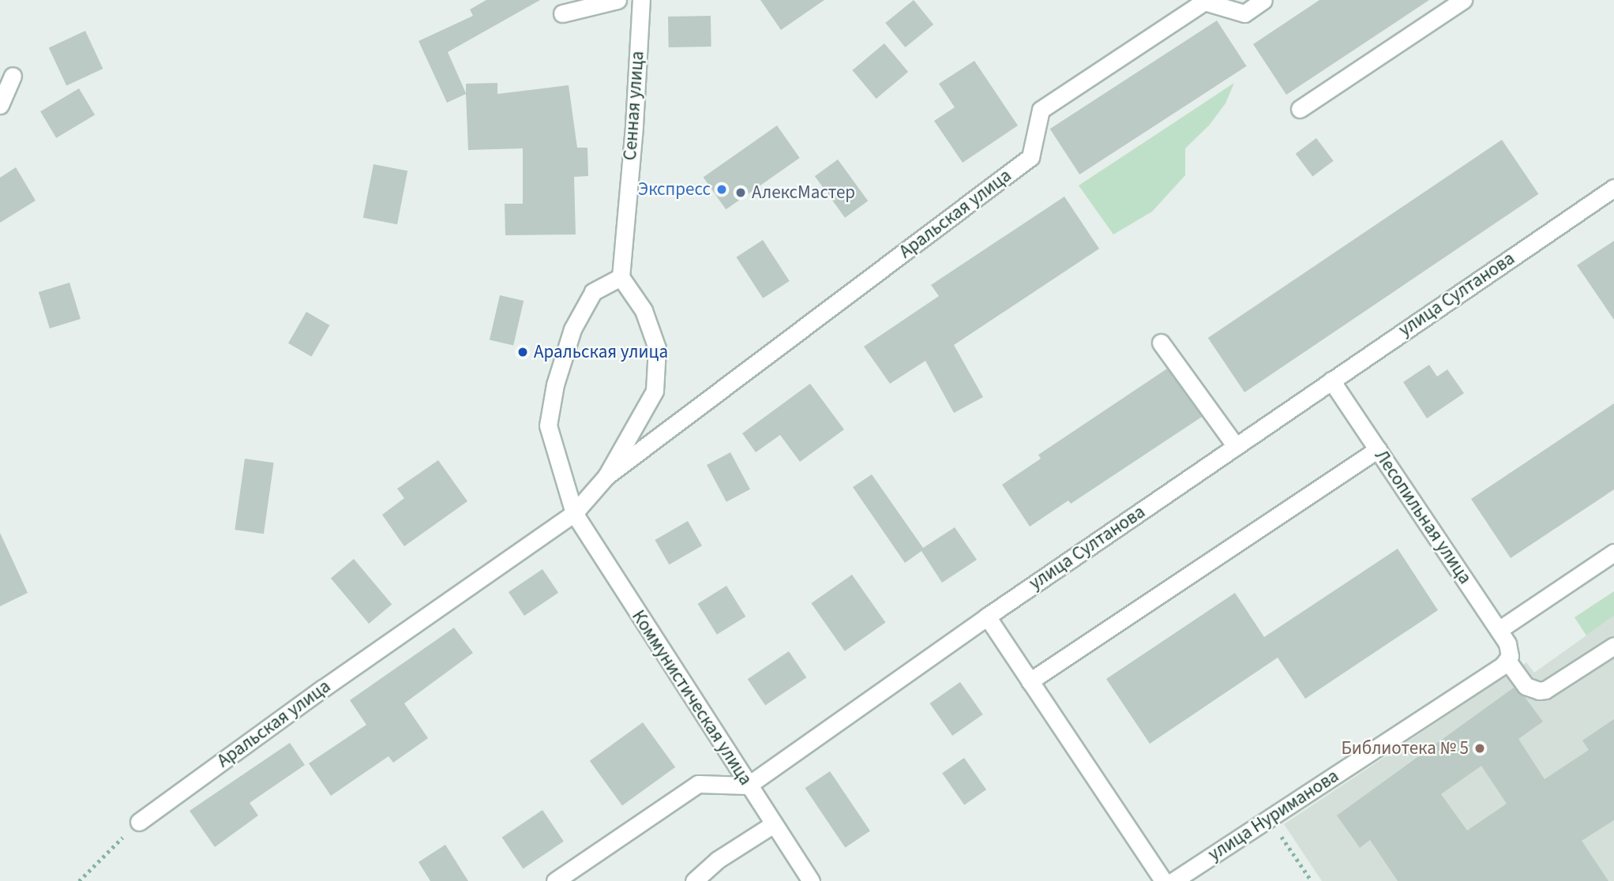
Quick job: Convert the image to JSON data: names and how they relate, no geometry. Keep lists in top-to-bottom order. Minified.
{"streets":{"street":["Сенная улица","Аральская улица","улица Султанова","Лесопильная улица","Коммунистическая улица","улица Нуриманова"]},"crossings":[["Аральская улица","Коммунистическая улица"],["улица Султанова","Лесопильная улица"],["улица Султанова","Коммунистическая улица"],["Лесопильная улица","улица Нуриманова"]],"places":["Экспресс","АлексМастер","Аральская улица","Библиотека № 5"]}
